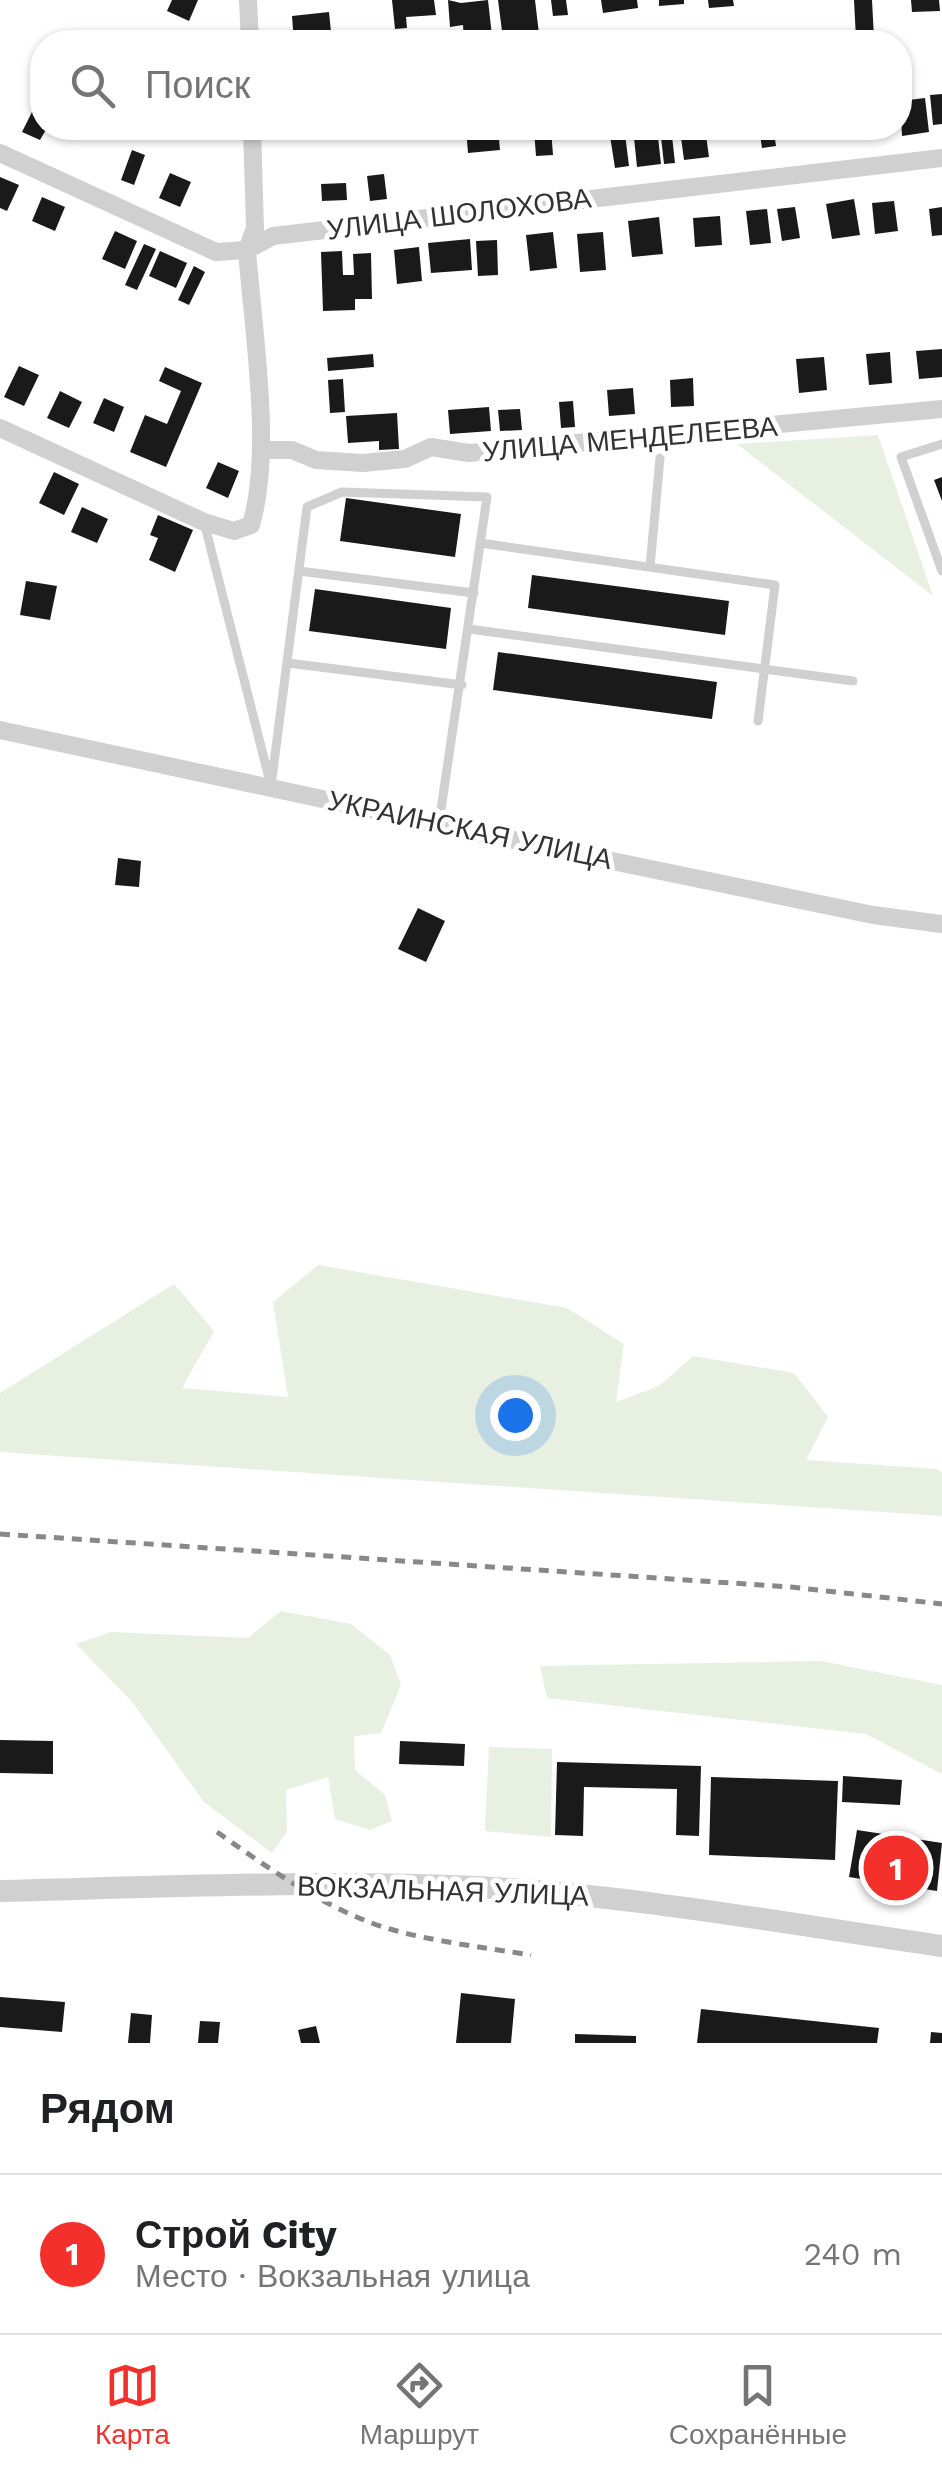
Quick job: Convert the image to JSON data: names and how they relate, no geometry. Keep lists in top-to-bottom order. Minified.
{"streets":{"street":["УЛИЦА ШОЛОХОВА","УЛИЦА МЕНДЕЛЕЕВА","УКРАИНСКАЯ УЛИЦА","ВОКЗАЛЬНАЯ УЛИЦА"]},"page":{"search":"Поиск","pins":"1","heading":"Рядом","list":[{"mark":"1","name":"Строй City","note":"Место · Вокзальная улица","value":"240 m"}],"nav":["Карта","Маршрут","Сохранённые"]}}
